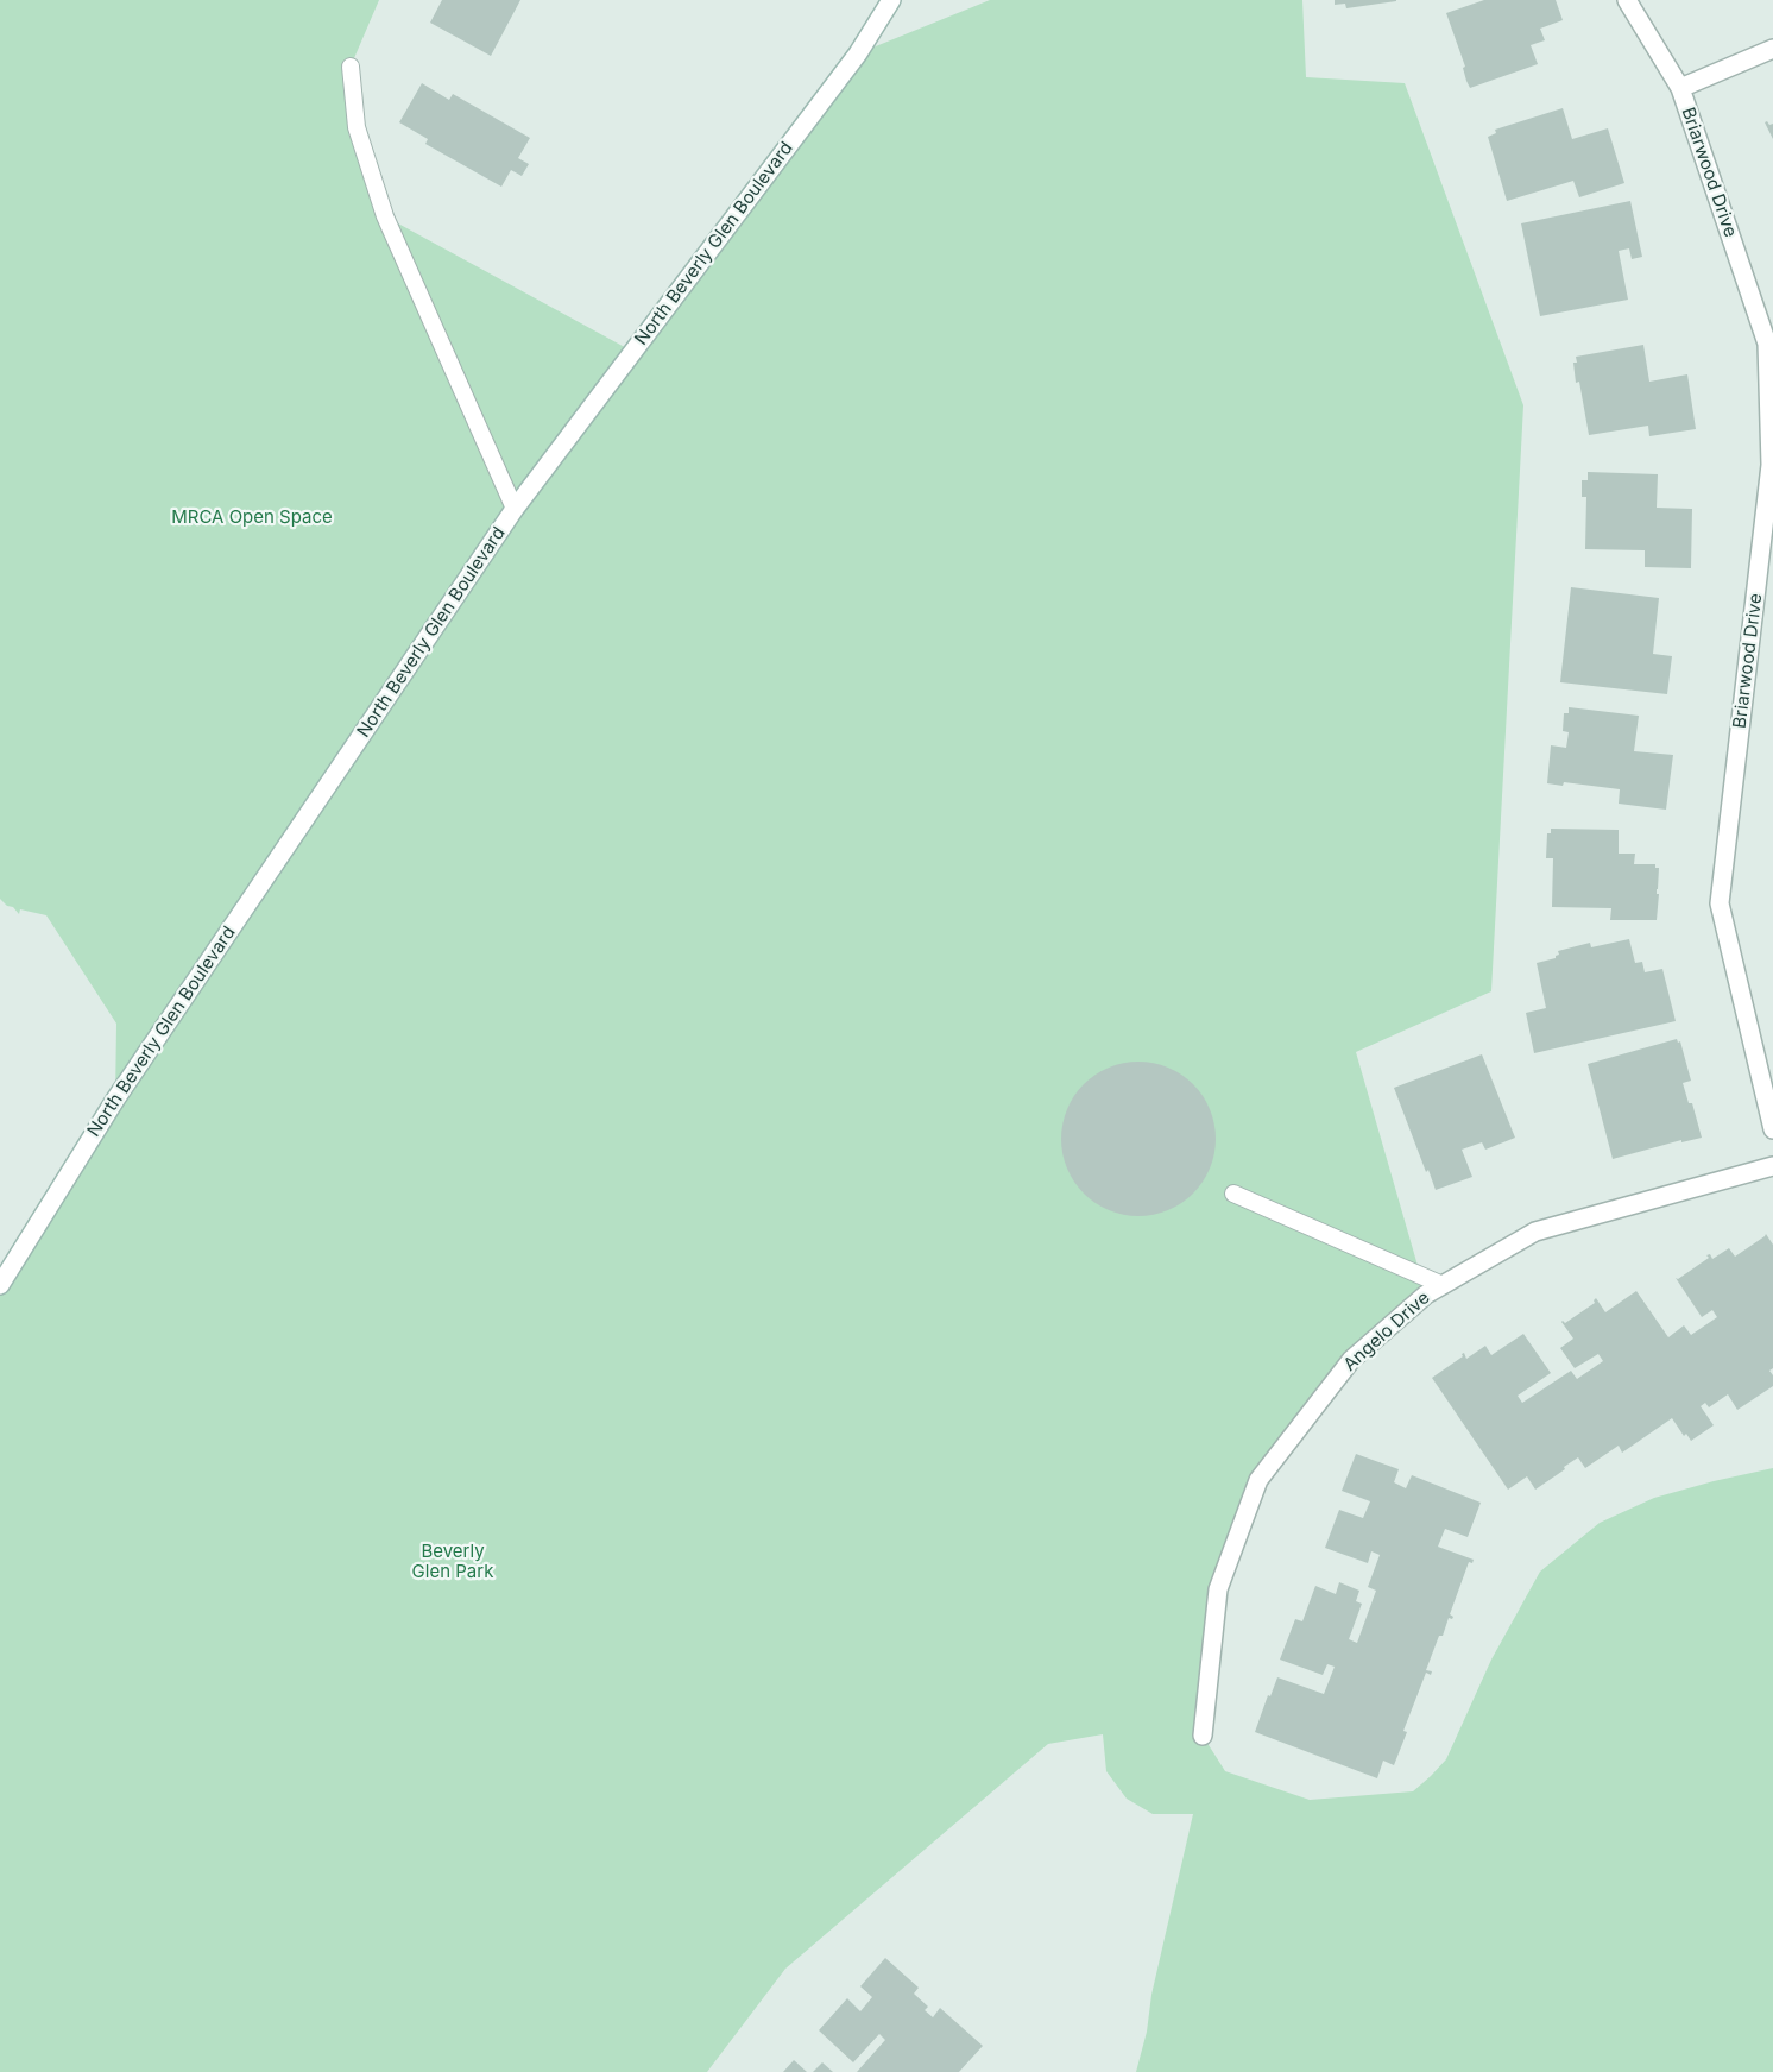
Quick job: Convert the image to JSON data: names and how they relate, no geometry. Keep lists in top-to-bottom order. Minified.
{"streets":{"street":["Briarwood Drive","North Beverly Glen Boulevard","Angelo Drive"]},"parks":["MRCA Open Space","Beverly Glen Park"]}
